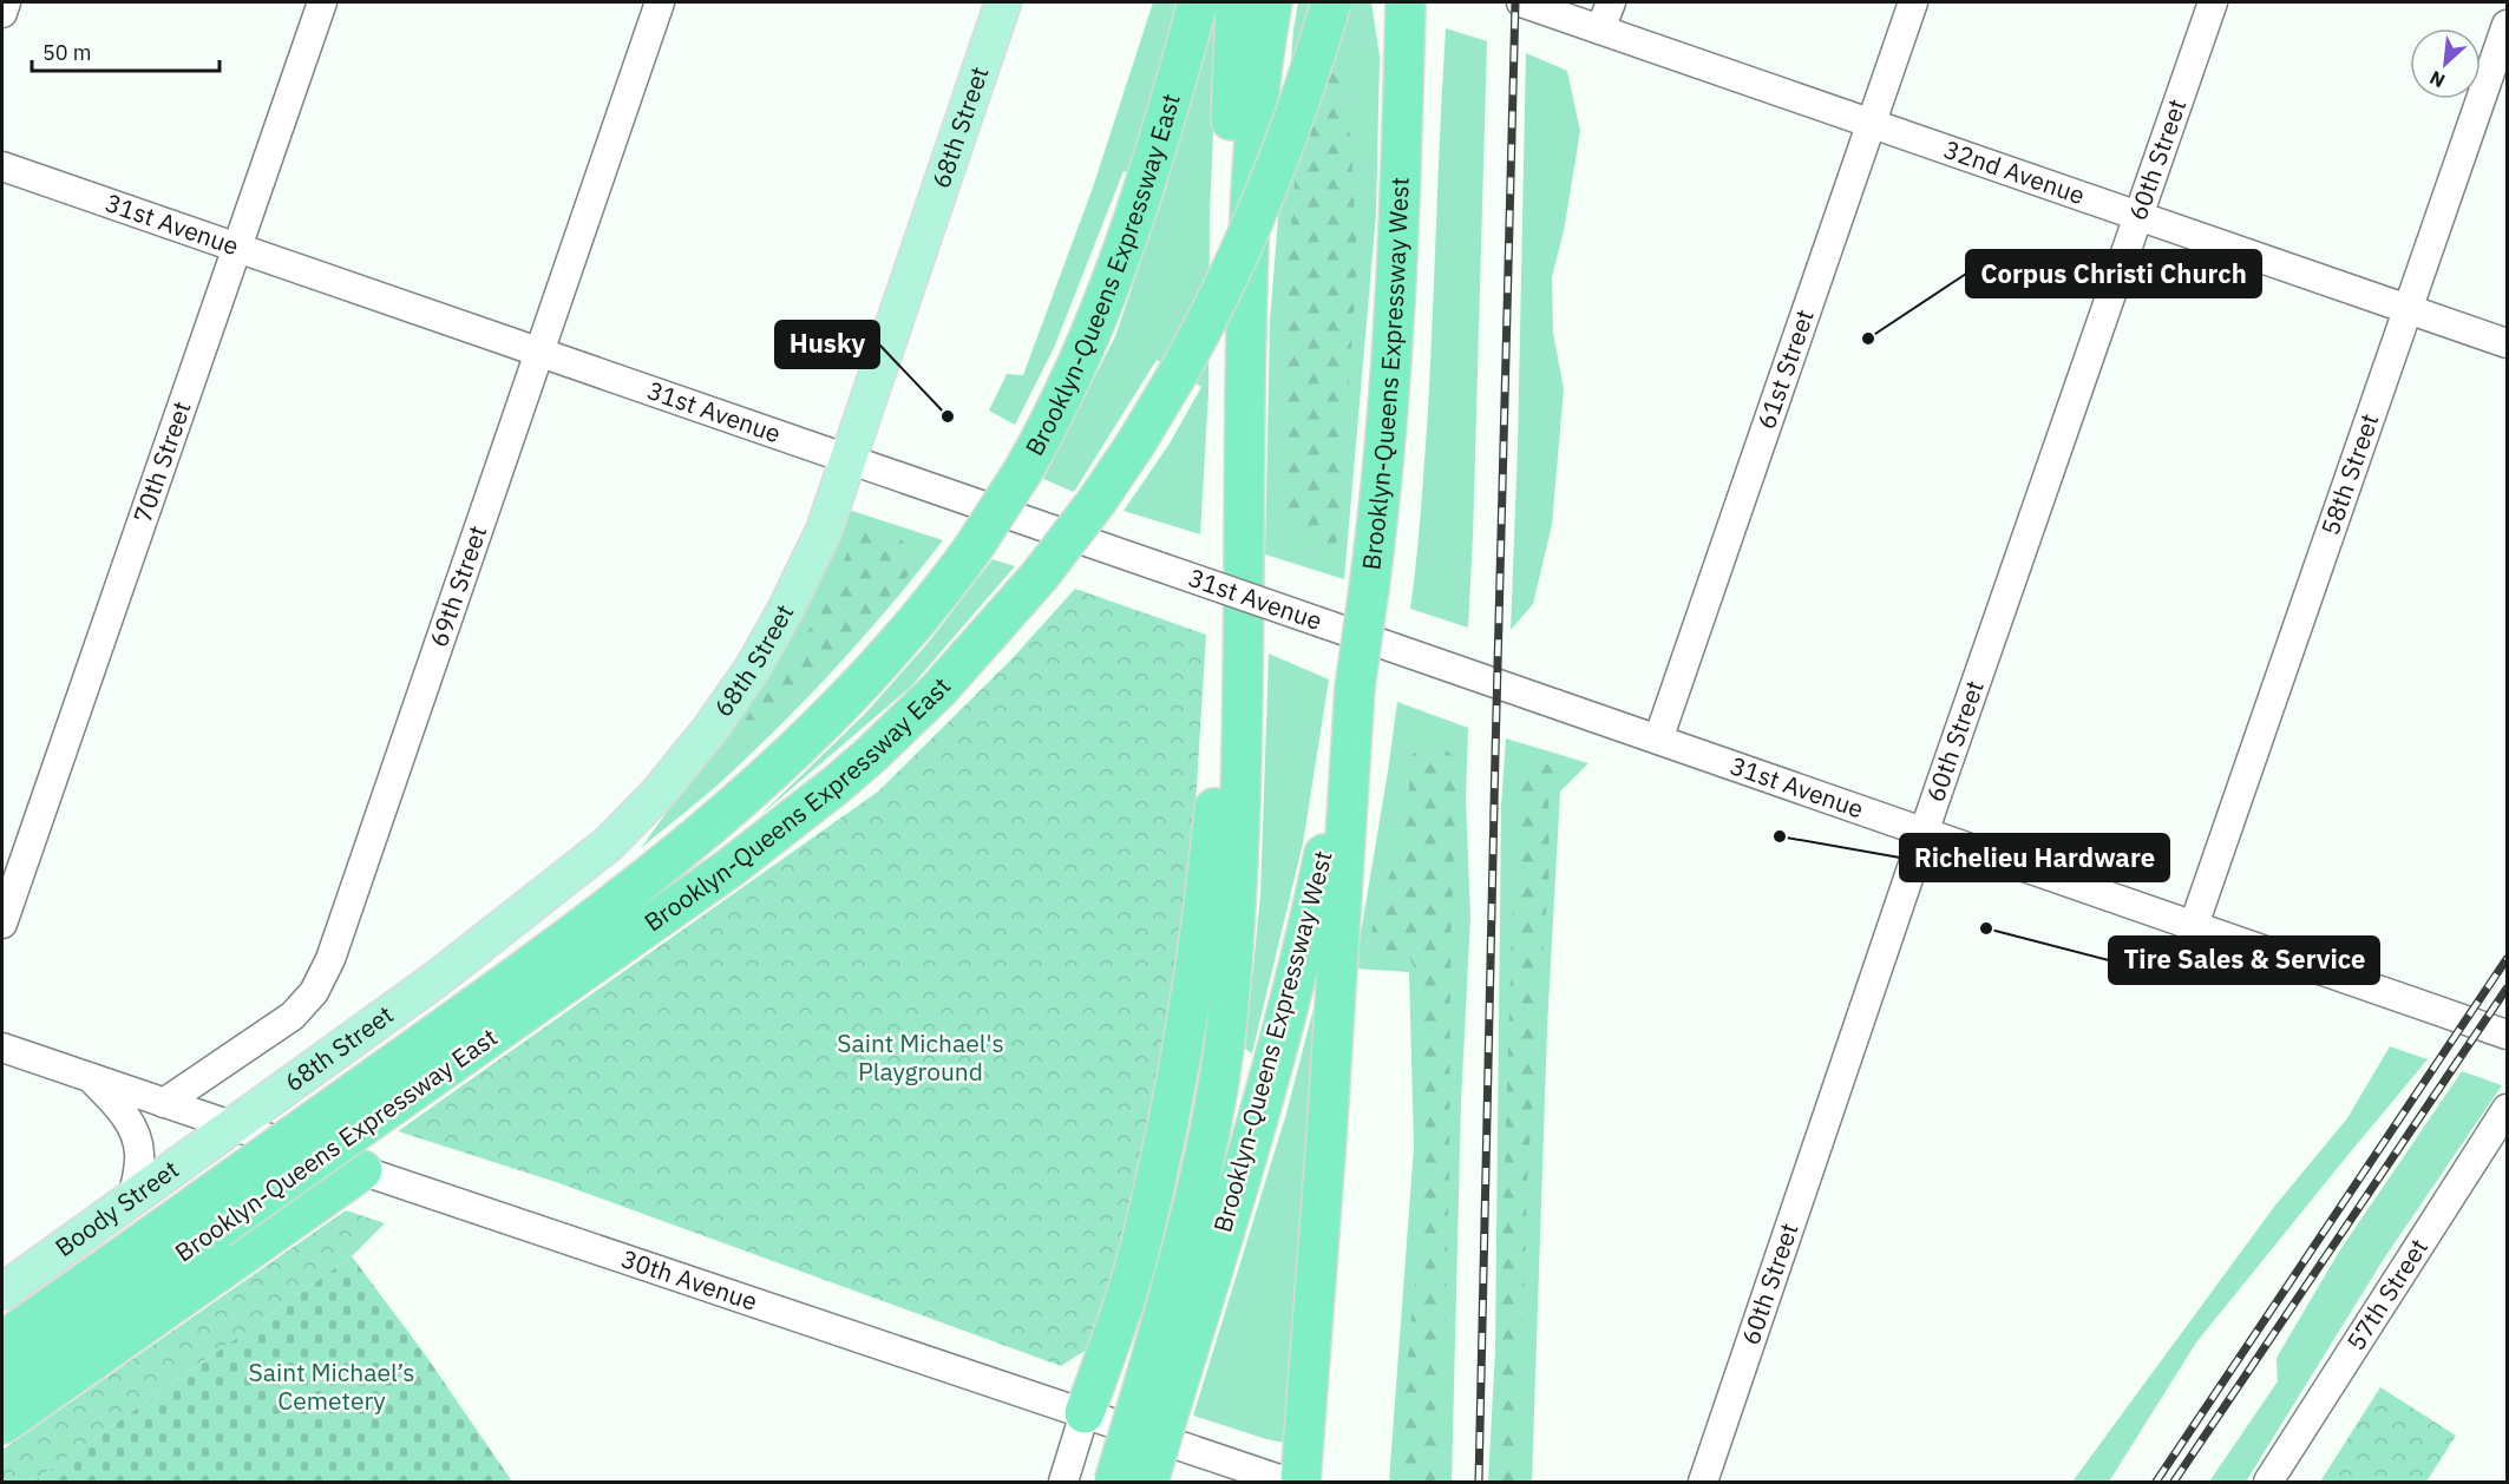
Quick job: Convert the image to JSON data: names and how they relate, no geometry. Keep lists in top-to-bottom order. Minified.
{"streets":{"highway":["Brooklyn-Queens Expressway East","Brooklyn-Queens Expressway West"],"main road":["68th Street","Boody Street"],"street":["60th Street","32nd Avenue","31st Avenue","61st Street","70th Street","58th Street","69th Street","30th Avenue","57th Street"]},"crossings":[["68th Street","31st Avenue"],["68th Street","Boody Street"],["68th Street","30th Avenue"],["60th Street","32nd Avenue"],["60th Street","31st Avenue"],["32nd Avenue","61st Street"],["32nd Avenue","58th Street"],["31st Avenue","61st Street"],["31st Avenue","70th Street"],["31st Avenue","58th Street"],["31st Avenue","69th Street"],["69th Street","30th Avenue"],["Boody Street","30th Avenue"]],"parks":["Saint Michael's Playground","Saint Michael’s Cemetery"],"places":["Corpus Christi Church","Husky","Richelieu Hardware","Tire Sales & Service"],"scale_bar":"50 m","north":"bottom left"}
